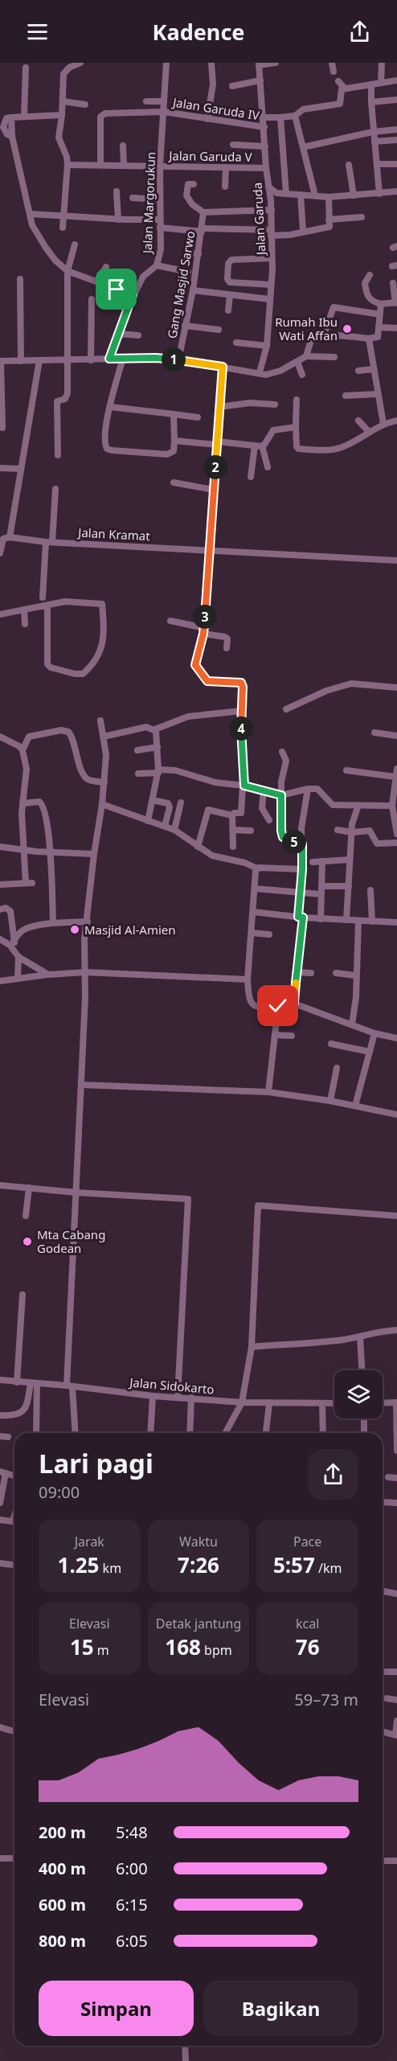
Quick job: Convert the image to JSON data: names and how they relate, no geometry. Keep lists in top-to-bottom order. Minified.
{"streets":{"street":["Jalan Garuda IV","Jalan Garuda V","Jalan Margorukun","Jalan Garuda","Gang Masjid Sarwo","Jalan Kramat","Jalan Sidokarto"]},"crossings":[["Jalan Garuda IV","Jalan Garuda V"],["Jalan Garuda IV","Jalan Margorukun"],["Jalan Garuda IV","Jalan Garuda"],["Jalan Garuda V","Jalan Margorukun"],["Jalan Garuda V","Jalan Garuda"]],"places":["Rumah Ibu Wati Affan","Masjid Al-Amien","Mta Cabang Godean"],"page":{"header":"Kadence","pins":["1","2","3","4","5"],"heading":["Lari pagi","09:00"],"stats":[["Jarak","1.25 km"],["Waktu","7:26"],["Pace","5:57 /km"],["Elevasi","15 m"],["Detak jantung","168 bpm"],["kcal","76"]],"chart":["Elevasi","59–73 m"],"list":[{"name":"200 m","note":"5:48"},{"name":"400 m","note":"6:00"},{"name":"600 m","note":"6:15"},{"name":"800 m","note":"6:05"}],"buttons":["Simpan","Bagikan"]}}
